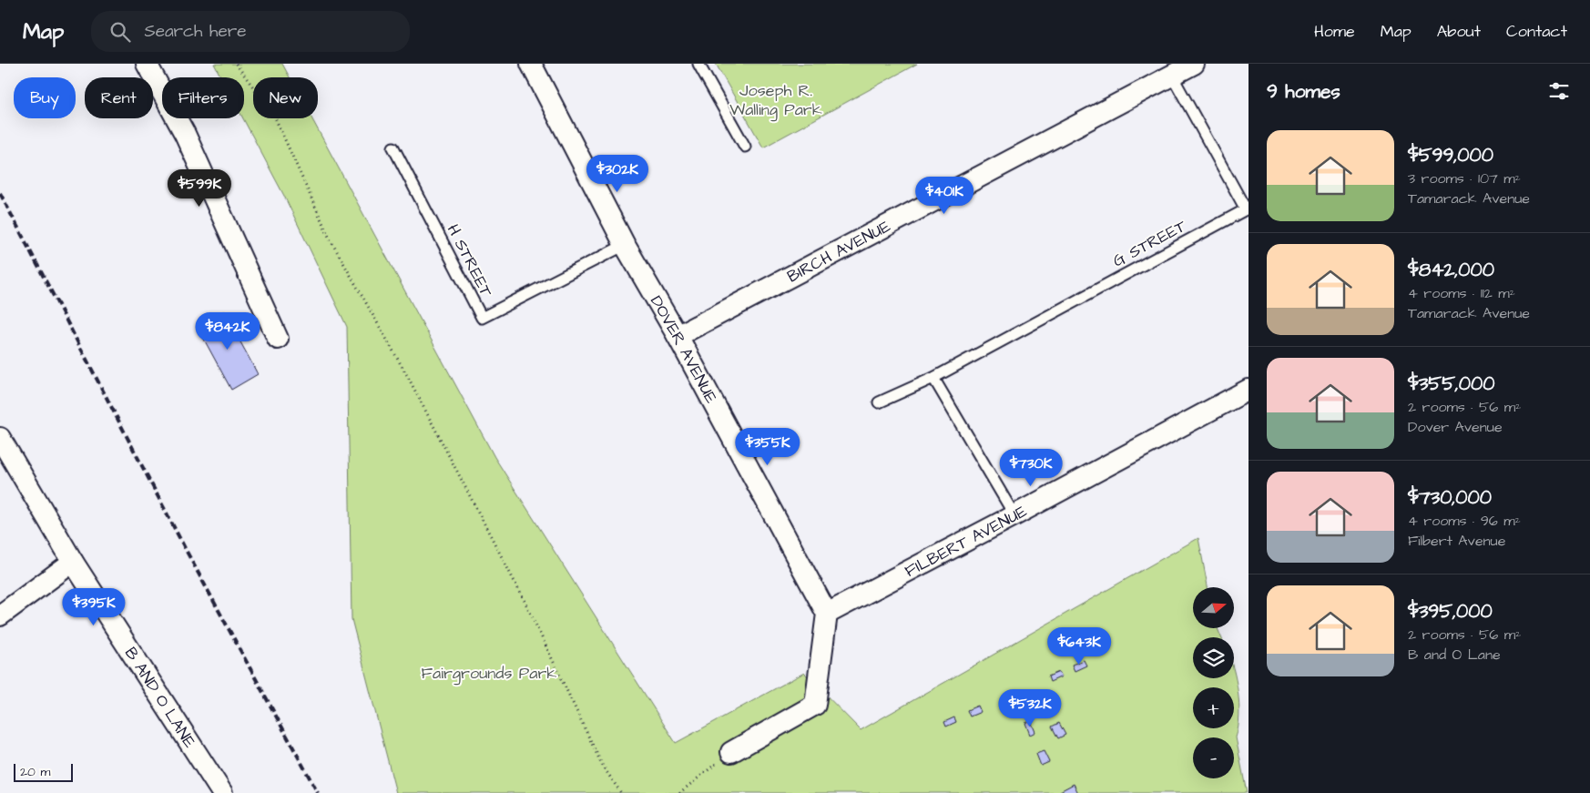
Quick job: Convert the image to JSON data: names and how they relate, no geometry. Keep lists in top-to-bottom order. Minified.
{"streets":{"street":["BIRCH AVENUE","DOVER AVENUE","FILBERT AVENUE","B AND O LANE"],"lane":["G STREET","H STREET"]},"crossings":[["G STREET","BIRCH AVENUE"],["BIRCH AVENUE","DOVER AVENUE"],["H STREET","DOVER AVENUE"],["DOVER AVENUE","FILBERT AVENUE"]],"parks":["Joseph R. Walling Park","Fairgrounds Park"],"scale_bar":"20 m","north":"right","page":{"header":"Map","search":"Search here","nav":["Home","Map","About","Contact"],"heading":"9 homes","chip":["Buy","Rent","Filters","New"],"list":[{"name":"$599,000","note":"3 rooms · 107 m² · Tamarack Avenue"},{"name":"$842,000","note":"4 rooms · 112 m² · Tamarack Avenue"},{"name":"$355,000","note":"2 rooms · 56 m² · Dover Avenue"},{"name":"$730,000","note":"4 rooms · 96 m² · Filbert Avenue"},{"name":"$395,000","note":"2 rooms · 56 m² · B and O Lane"}],"price":["$302K","$599K","$401K","$842K","$355K","$730K","$395K","$643K","$532K"],"map_buttons":["+","−"],"scale":"20 m"}}
